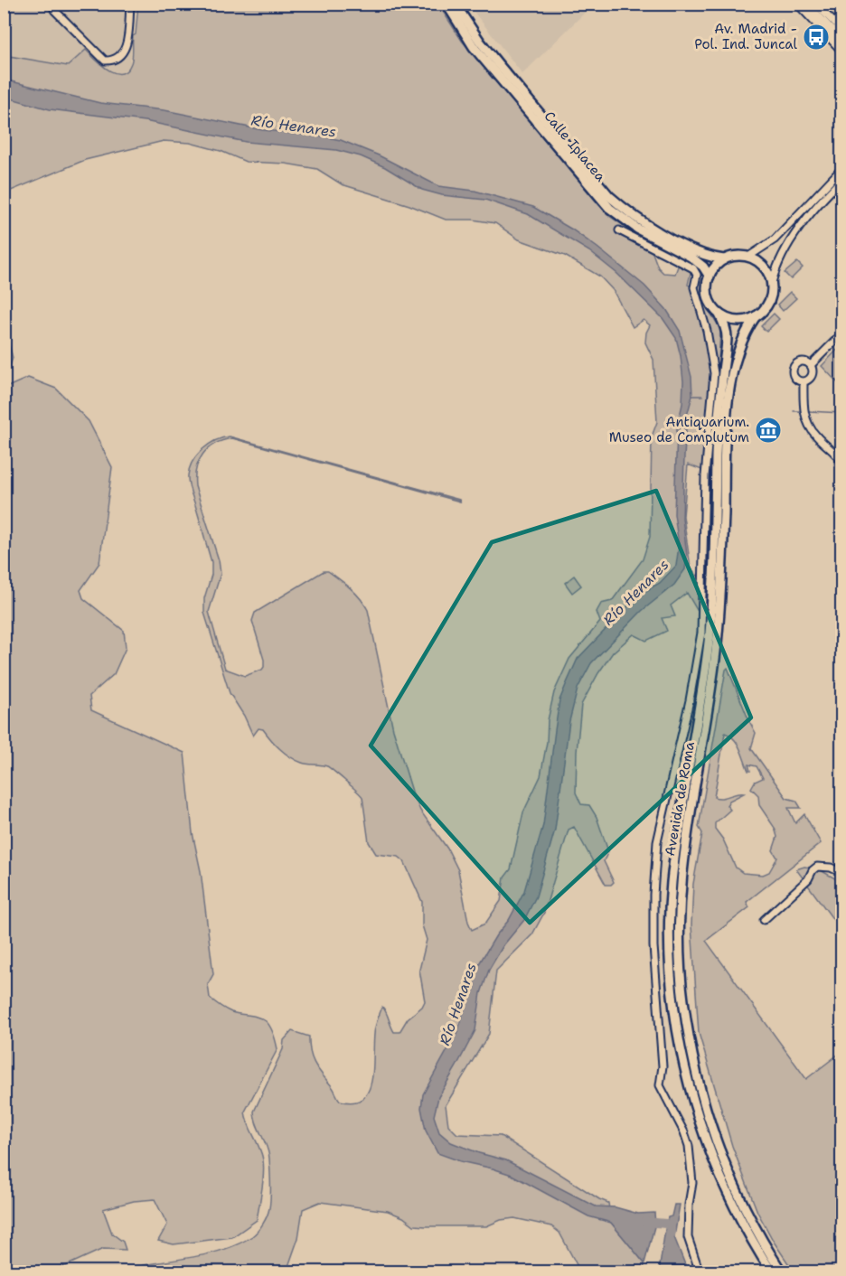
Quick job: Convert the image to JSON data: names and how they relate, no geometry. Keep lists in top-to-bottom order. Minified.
{"streets":{"main road":["Calle Iplacea","Avenida de Roma"]},"crossings":[["Calle Iplacea","Avenida de Roma"]],"water":["Río Henares"],"places":{"bus stop":["Av. Madrid - Pol. Ind. Juncal"],"museum":["Antiquarium. Museo de Complutum"]}}
